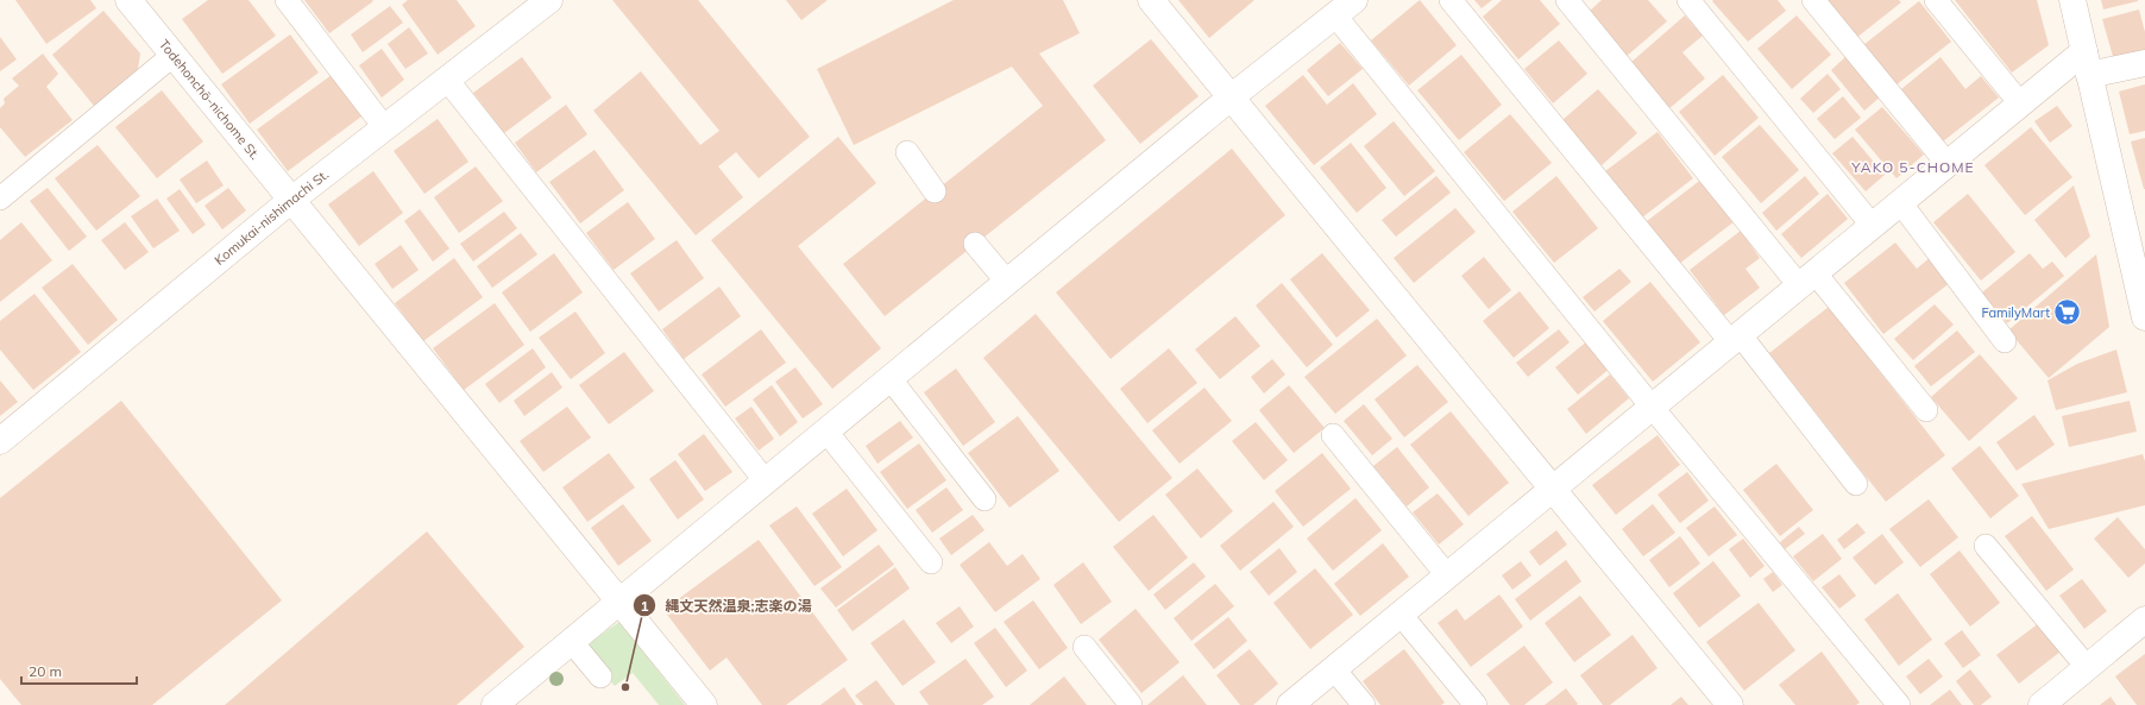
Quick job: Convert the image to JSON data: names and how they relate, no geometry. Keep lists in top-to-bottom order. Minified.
{"streets":{"street":["Todehonchō-nichome St.","Komukai-nishimachi St."]},"crossings":[["Todehonchō-nichome St.","Komukai-nishimachi St."]],"districts":["YAKO 5-CHOME"],"places":{"supermarket":["FamilyMart"],"other":["縄文天然温泉;志楽の湯"]},"scale_bar":"20 m"}
